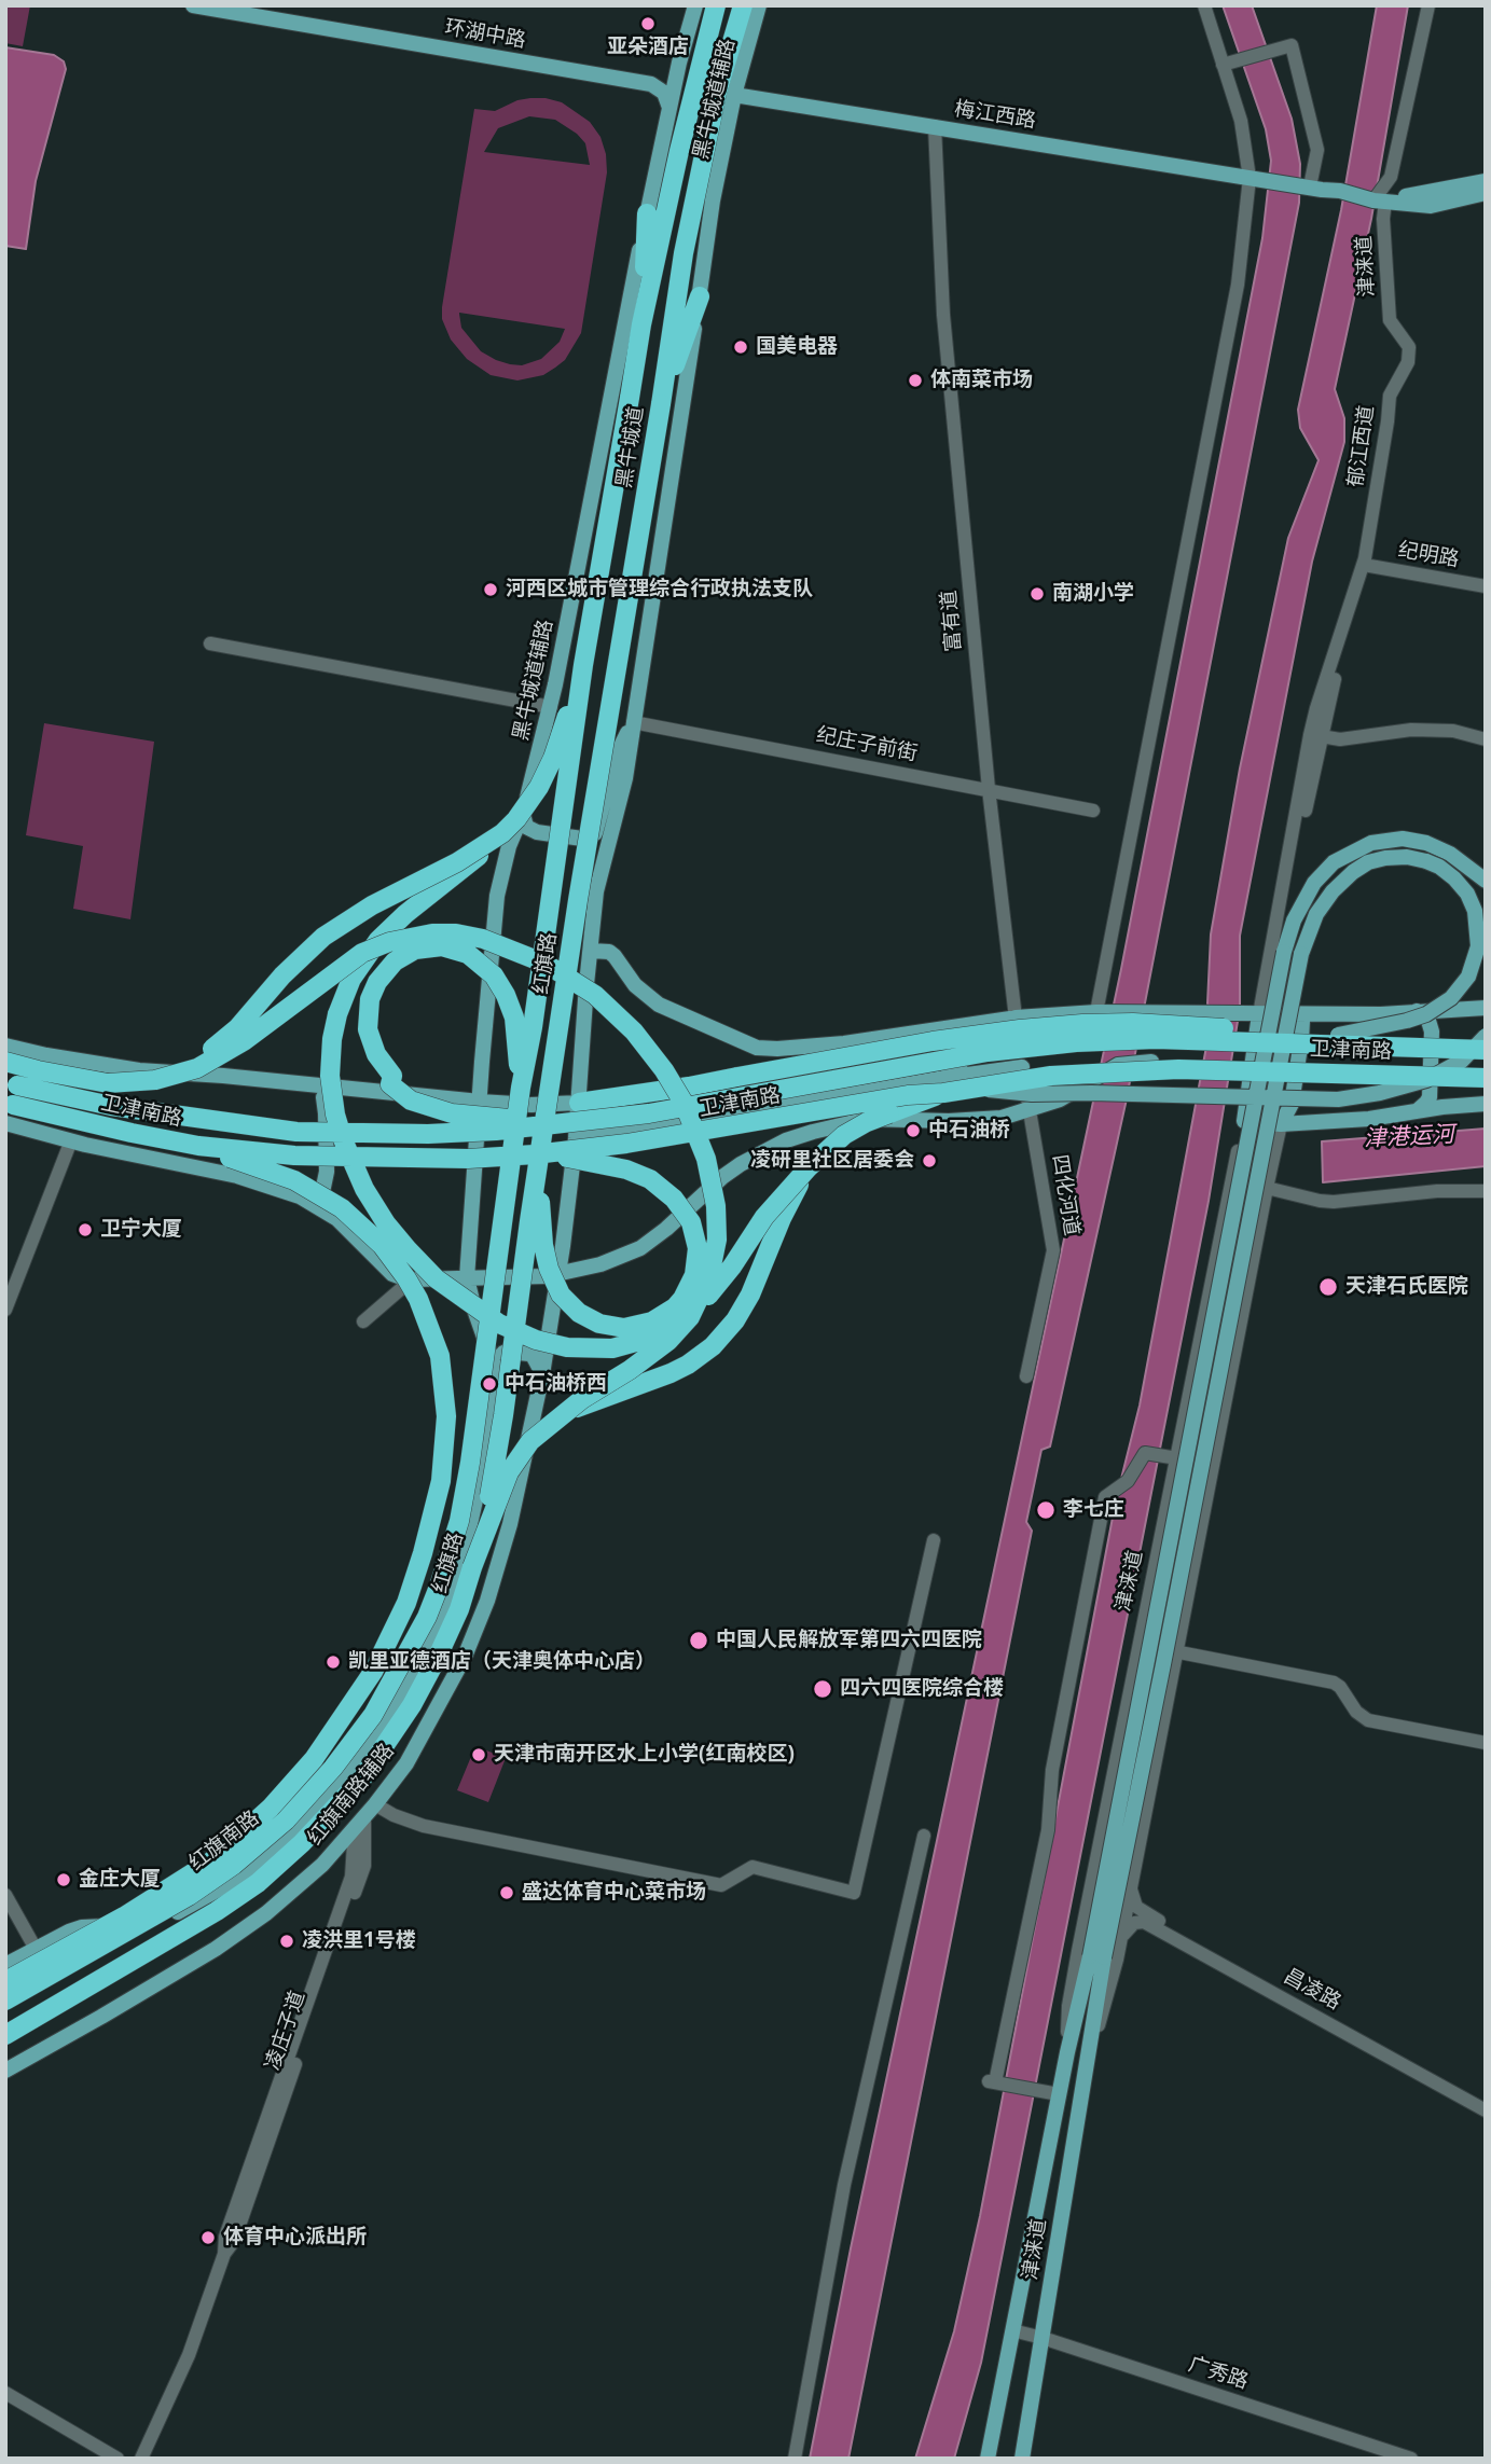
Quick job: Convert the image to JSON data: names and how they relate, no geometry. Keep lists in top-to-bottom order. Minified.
{"streets":{"highway":["黑牛城道","红旗路","卫津南路","红旗南路"],"main road":["环湖中路","黑牛城道辅路","梅江西路","津涞道","红旗南路辅路"],"street":["郁江西道","纪明路","富有道","纪庄子前街","四化河道","昌凌路","凌庄子道","广秀路"]},"crossings":[["环湖中路","黑牛城道辅路"],["黑牛城道辅路","梅江西路"],["黑牛城道辅路","纪庄子前街"],["黑牛城道辅路","卫津南路"],["黑牛城道辅路","红旗南路辅路"],["梅江西路","津涞道"],["梅江西路","富有道"],["津涞道","郁江西道"],["津涞道","昌凌路"],["津涞道","广秀路"],["郁江西道","纪明路"],["黑牛城道","红旗路"],["富有道","纪庄子前街"],["富有道","四化河道"],["红旗路","卫津南路"],["红旗路","红旗南路"],["红旗南路辅路","凌庄子道"]],"water":["津港运河"],"places":["亚朵酒店","国美电器","体南菜市场","河西区城市管理综合行政执法支队","南湖小学","中石油桥","凌研里社区居委会","卫宁大厦","天津石氏医院","中石油桥西","李七庄","中国人民解放军第四六四医院","凯里亚德酒店（天津奥体中心店）","四六四医院综合楼","天津市南开区水上小学(红南校区)","金庄大厦","盛达体育中心菜市场","凌洪里1号楼","体育中心派出所"]}
